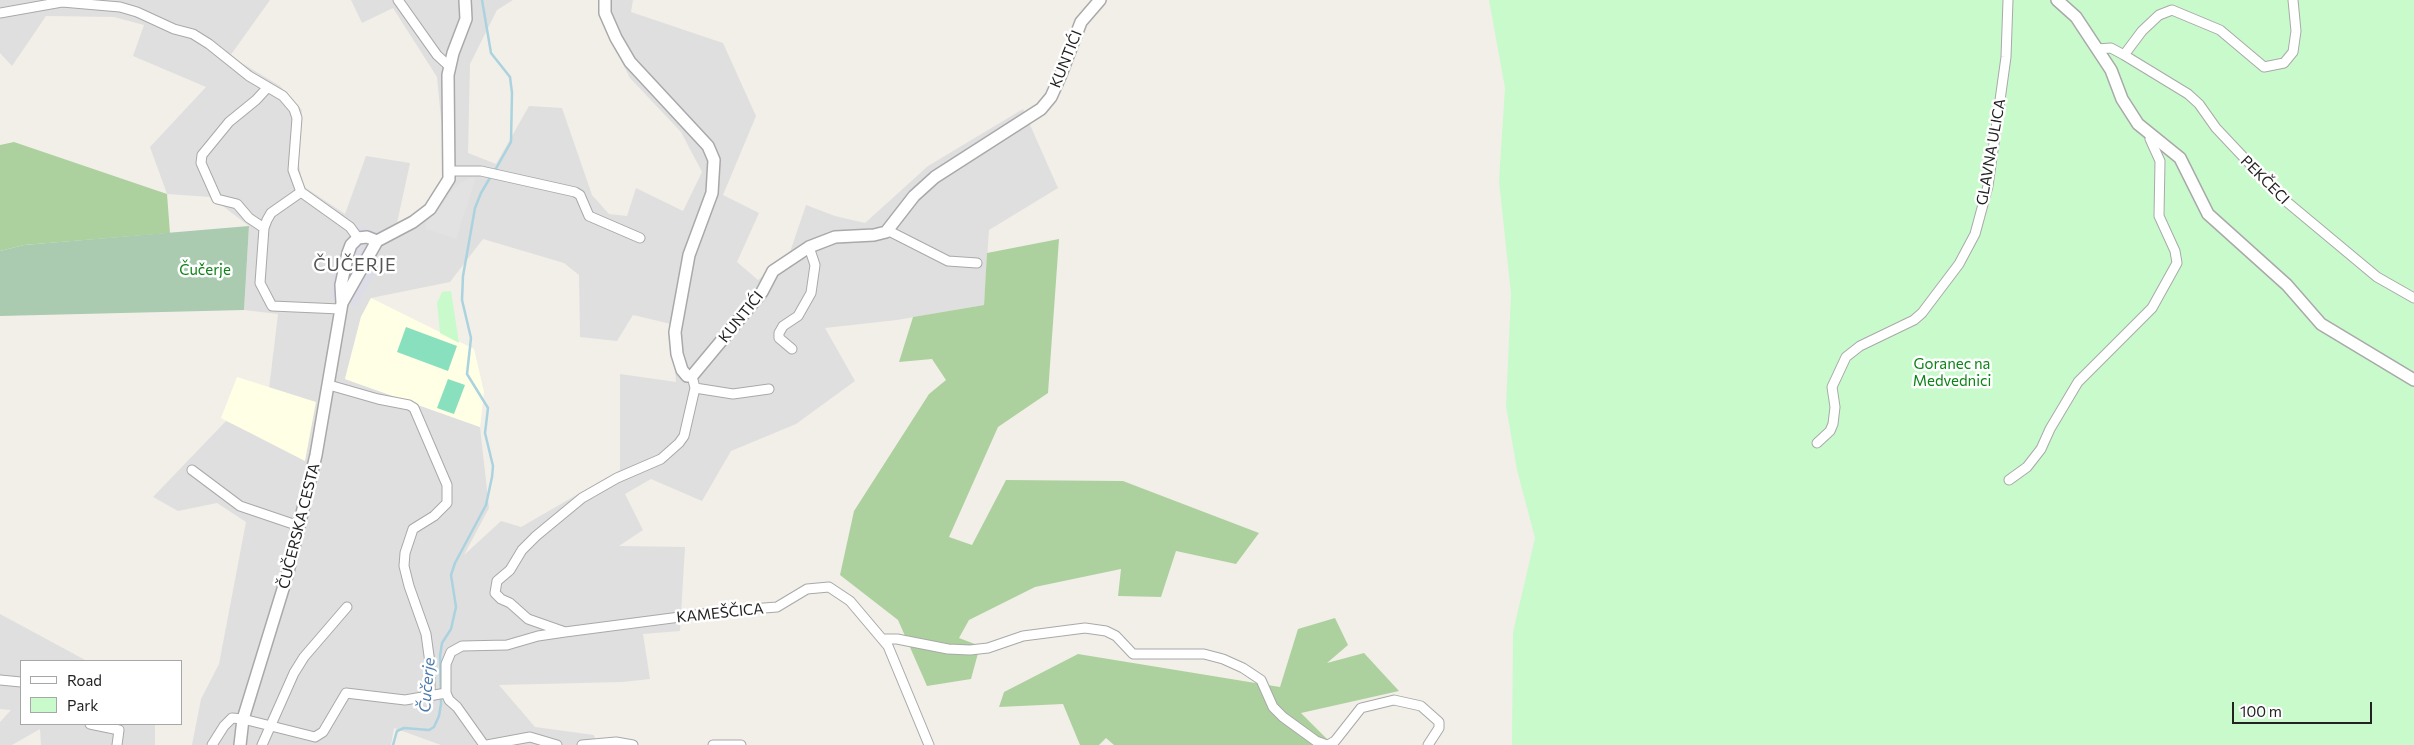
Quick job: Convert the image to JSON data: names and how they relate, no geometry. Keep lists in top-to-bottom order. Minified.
{"streets":{"street":["KUNTIĆI","GLAVNA ULICA","PEKČECI","ČUČERSKA CESTA","KAMEŠČICA"]},"crossings":[["KUNTIĆI","KAMEŠČICA"]],"districts":["ČUČERJE"],"water":["Čučerje"],"parks":["Čučerje","Goranec na Medvednici"],"legend":["Road","Park"],"scale_bar":"100 m"}
